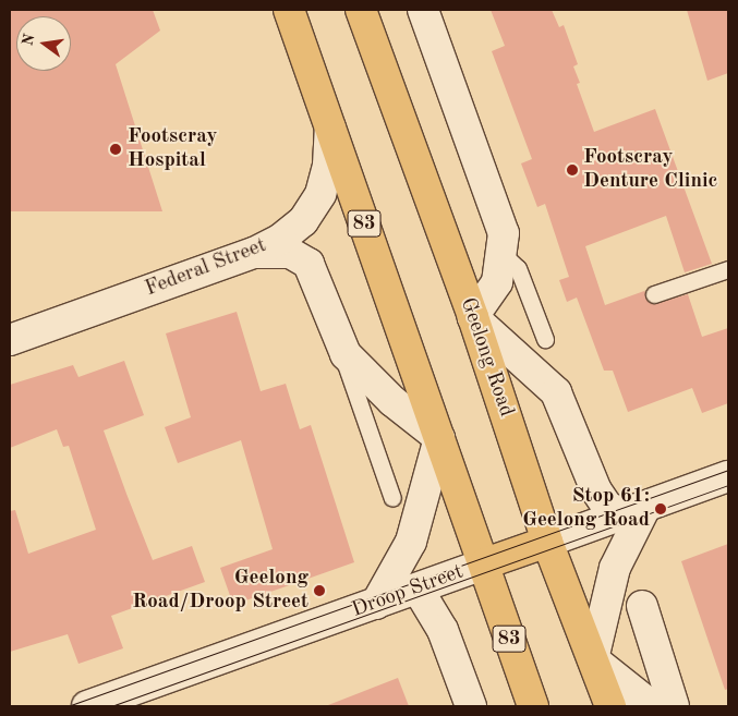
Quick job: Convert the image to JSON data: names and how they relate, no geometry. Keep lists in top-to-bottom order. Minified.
{"streets":{"highway":["83","Geelong Road","Droop Street"],"street":["Federal Street"]},"crossings":[["83","Federal Street"],["83","Droop Street"],["Geelong Road","Droop Street"]],"places":["Footscray Hospital","Footscray Denture Clinic","Stop 61: Geelong Road","Geelong Road/Droop Street"],"north":"left"}
